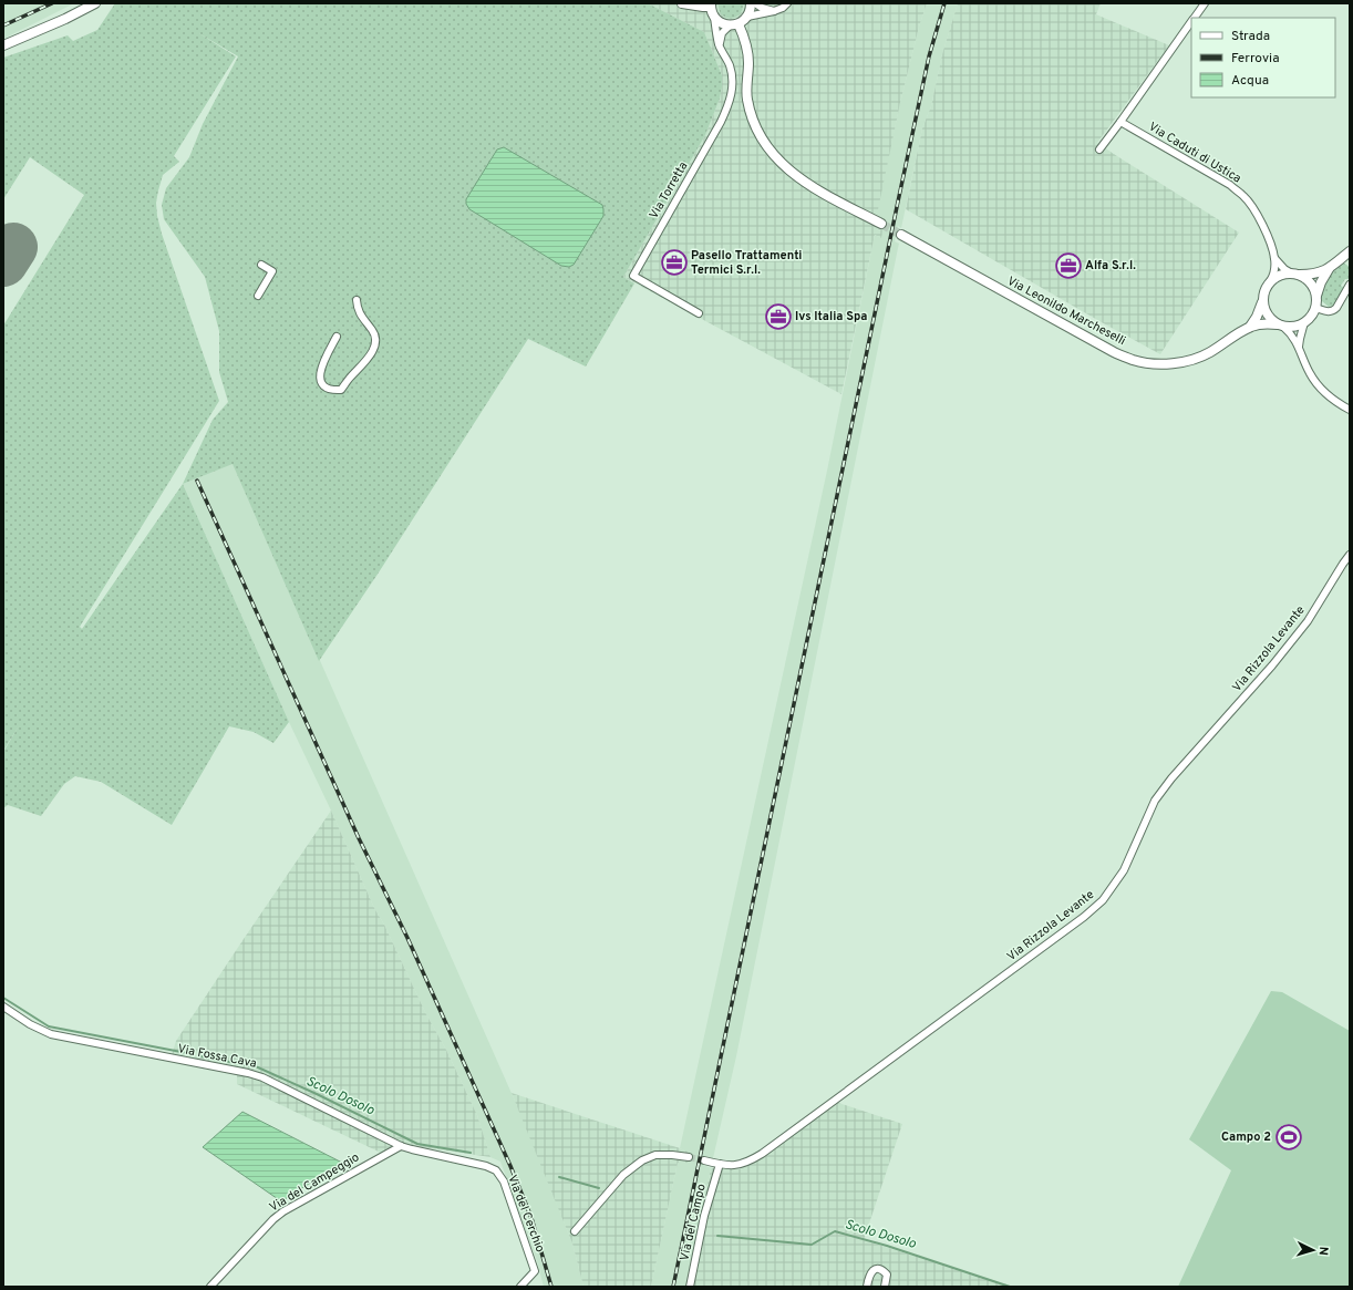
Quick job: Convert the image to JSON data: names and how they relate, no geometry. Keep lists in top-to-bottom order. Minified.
{"streets":{"street":["Via Caduti di Ustica","Via Torretta","Via Leonildo Marcheselli","Via Rizzola Levante","Via Fossa Cava","Via del Campeggio","Via del Cerchio","Via del Campo"]},"crossings":[["Via Caduti di Ustica","Via Leonildo Marcheselli"],["Via Rizzola Levante","Via del Campo"],["Via Fossa Cava","Via del Campeggio"],["Via Fossa Cava","Via del Cerchio"]],"water":["Scolo Dosolo"],"places":{"office":["Pasello Trattamenti Termici S.r.l.","Alfa S.r.l.","Ivs Italia Spa"],"sports":["Campo 2"]},"legend":["Strada","Ferrovia","Acqua"],"north":"right"}
